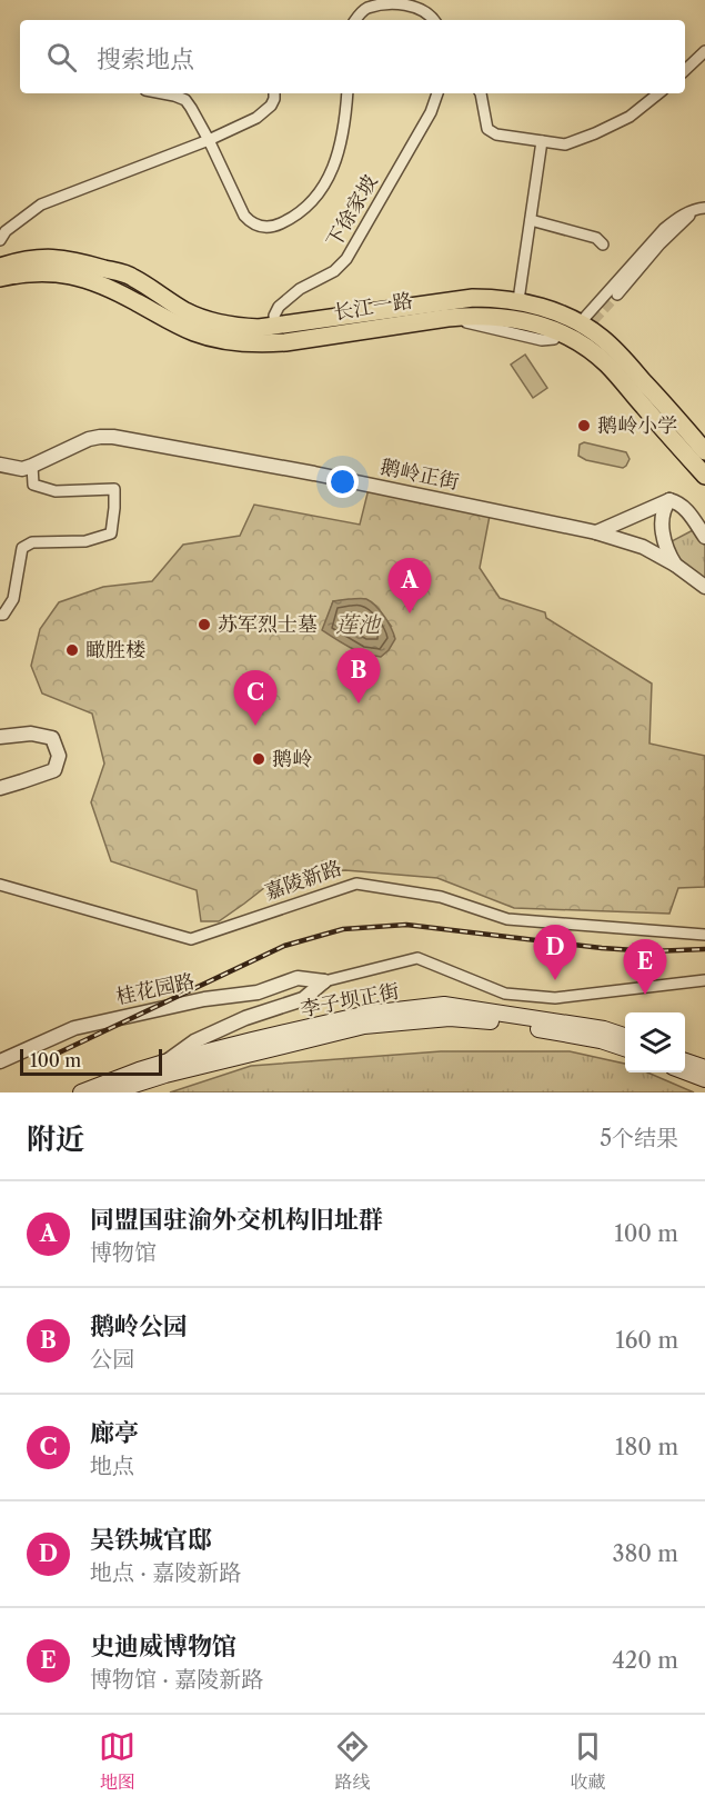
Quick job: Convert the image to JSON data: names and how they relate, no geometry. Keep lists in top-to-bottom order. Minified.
{"streets":{"main road":["长江一路","李子坝正街"],"street":["下徐家坡","鹅岭正街","嘉陵新路","桂花园路"]},"crossings":[["下徐家坡","长江一路"]],"water":["莲池"],"places":["鹅岭小学","苏军烈士墓","瞰胜楼","鹅岭"],"scale_bar":"100 m","page":{"search":"搜索地点","pins":["A","B","C","D","E"],"scale":"100 m","heading":["附近","5个结果"],"list":[{"mark":"A","name":"同盟国驻渝外交机构旧址群","note":"博物馆","value":"100 m"},{"mark":"B","name":"鹅岭公园","note":"公园","value":"160 m"},{"mark":"C","name":"廊亭","note":"地点","value":"180 m"},{"mark":"D","name":"吴铁城官邸","note":"地点 · 嘉陵新路","value":"380 m"},{"mark":"E","name":"史迪威博物馆","note":"博物馆 · 嘉陵新路","value":"420 m"}],"nav":["地图","路线","收藏"]}}
